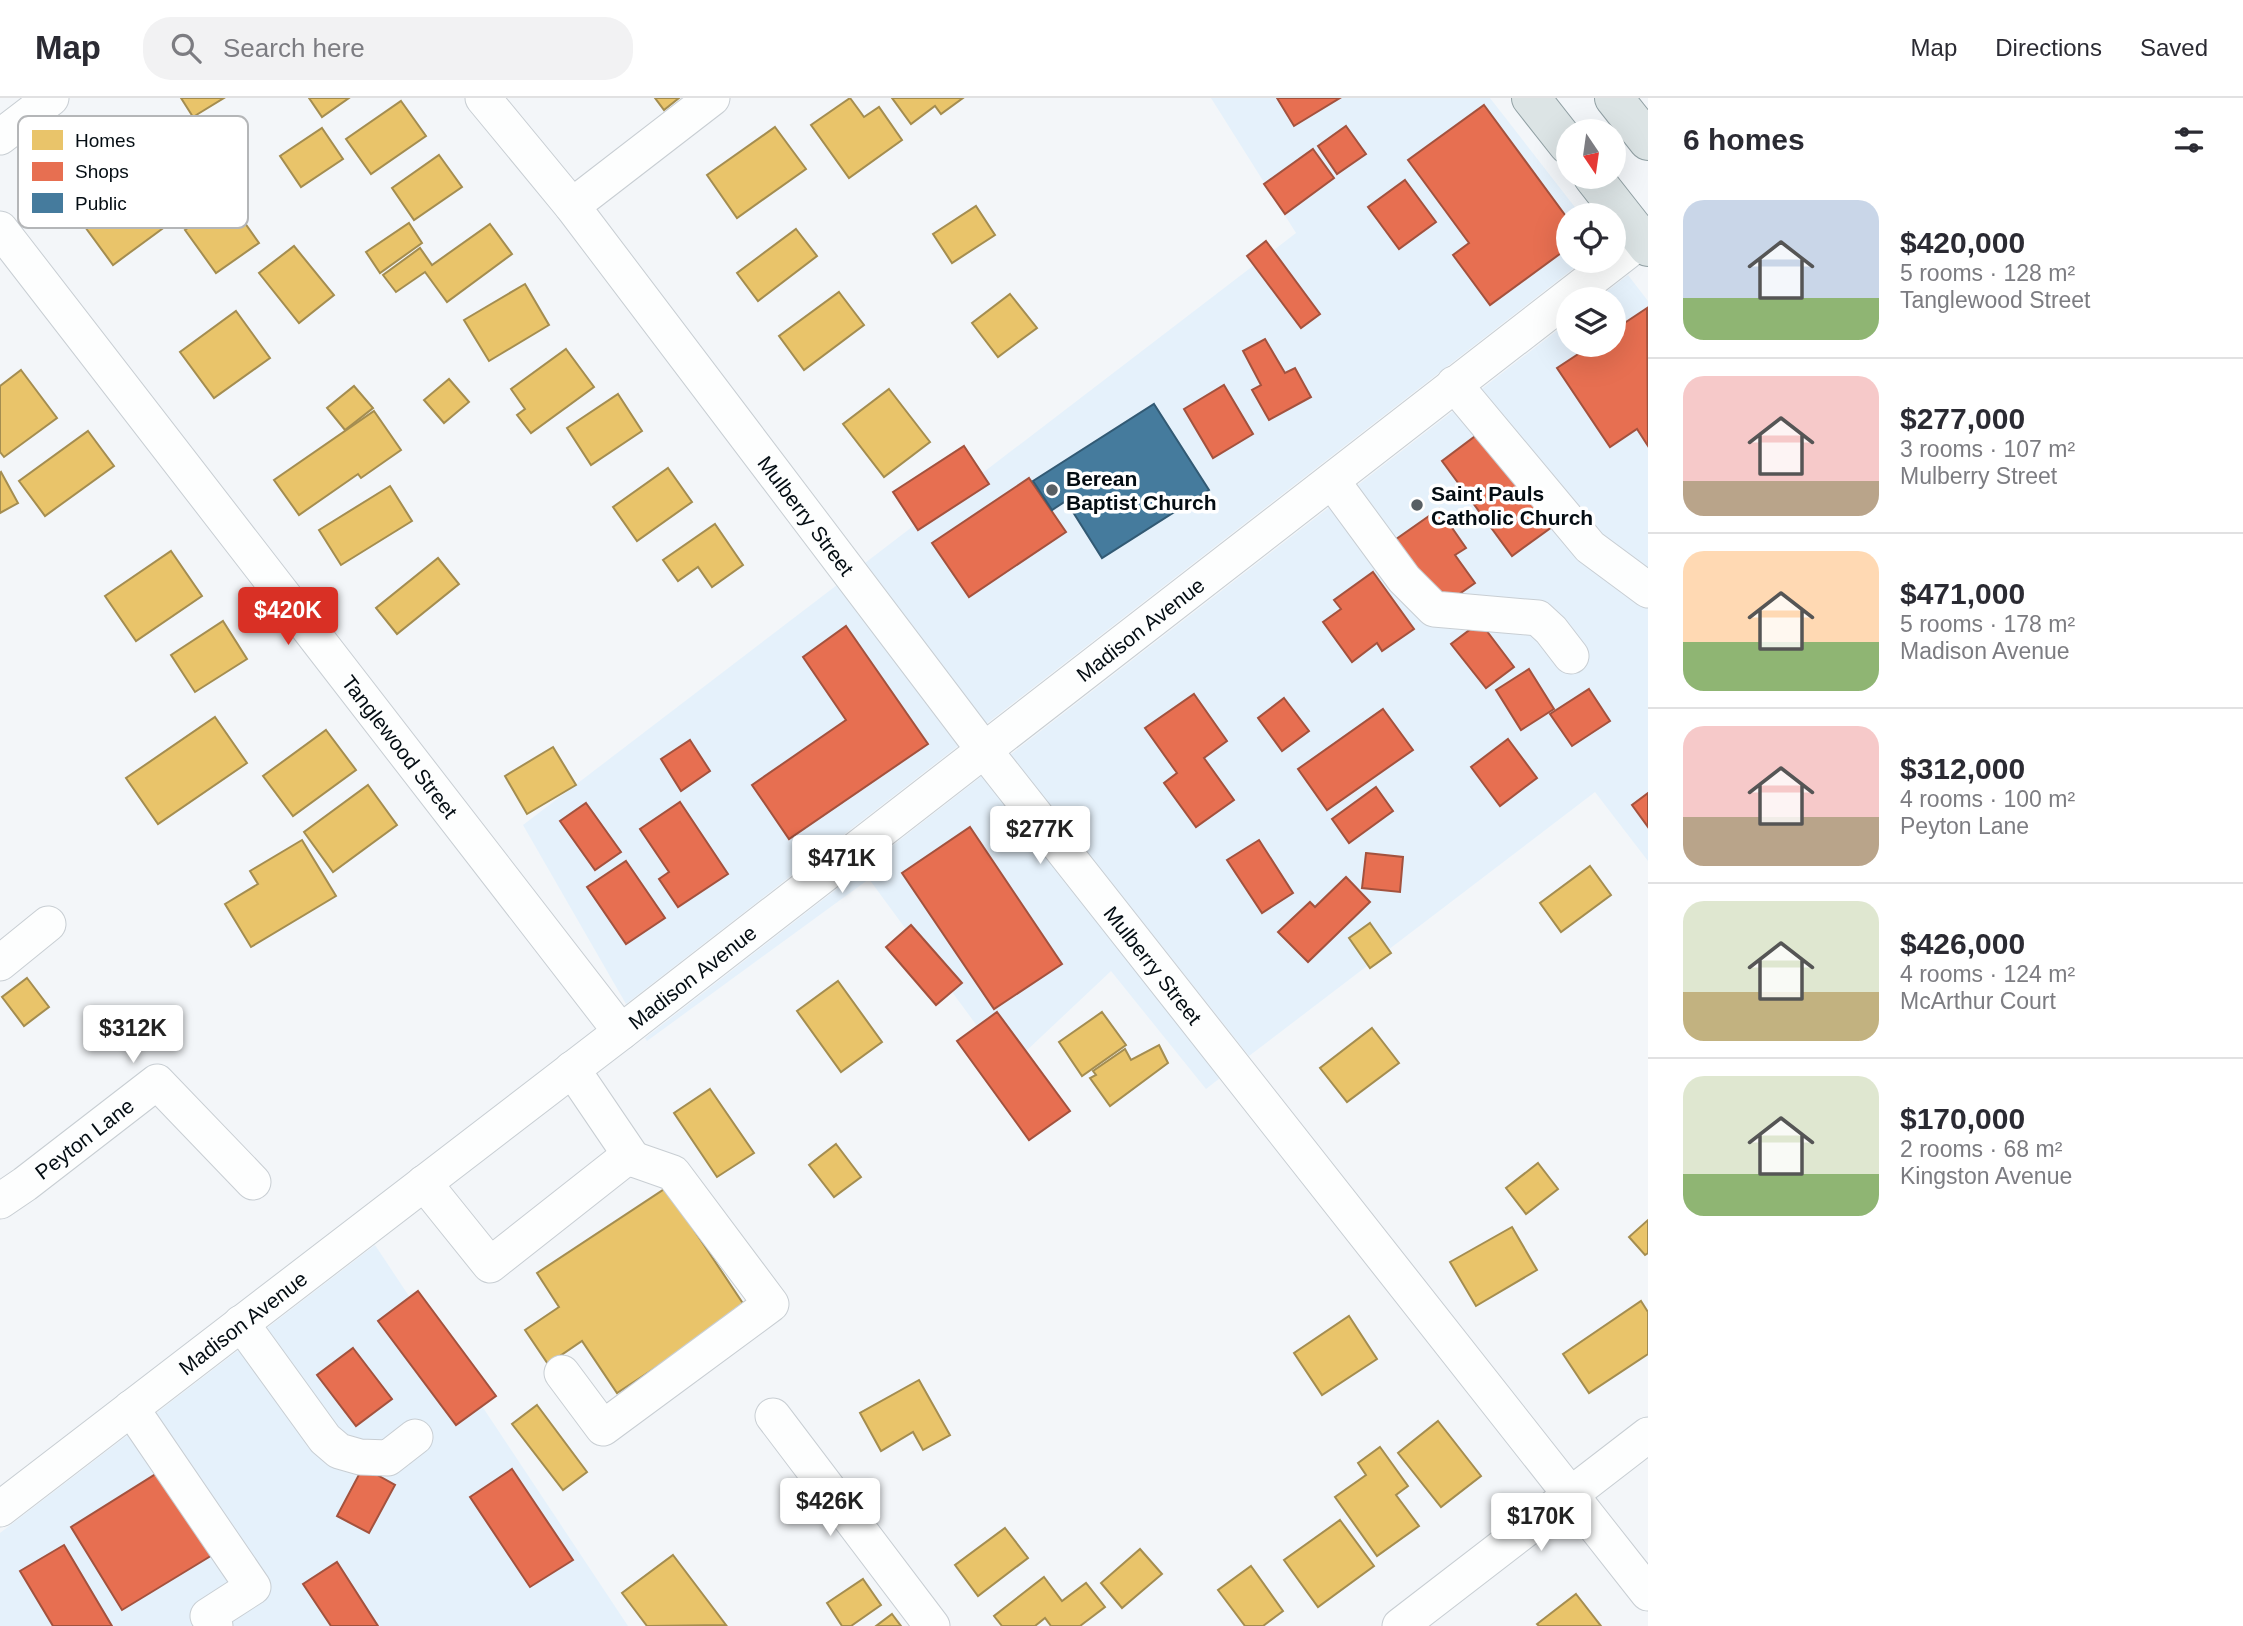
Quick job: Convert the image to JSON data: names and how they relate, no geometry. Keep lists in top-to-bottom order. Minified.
{"streets":{"street":["Mulberry Street","Madison Avenue","Tanglewood Street","Peyton Lane"]},"crossings":[["Mulberry Street","Madison Avenue"],["Madison Avenue","Tanglewood Street"]],"places":["Berean Baptist Church","Saint Pauls Catholic Church"],"legend":["Homes","Shops","Public"],"north":"bottom","page":{"header":"Map","search":"Search here","nav":["Map","Directions","Saved"],"heading":"6 homes","list":[{"name":"$420,000","note":"5 rooms · 128 m² · Tanglewood Street"},{"name":"$277,000","note":"3 rooms · 107 m² · Mulberry Street"},{"name":"$471,000","note":"5 rooms · 178 m² · Madison Avenue"},{"name":"$312,000","note":"4 rooms · 100 m² · Peyton Lane"},{"name":"$426,000","note":"4 rooms · 124 m² · McArthur Court"},{"name":"$170,000","note":"2 rooms · 68 m² · Kingston Avenue"}],"price":["$420K","$277K","$471K","$312K","$426K","$170K"]}}
